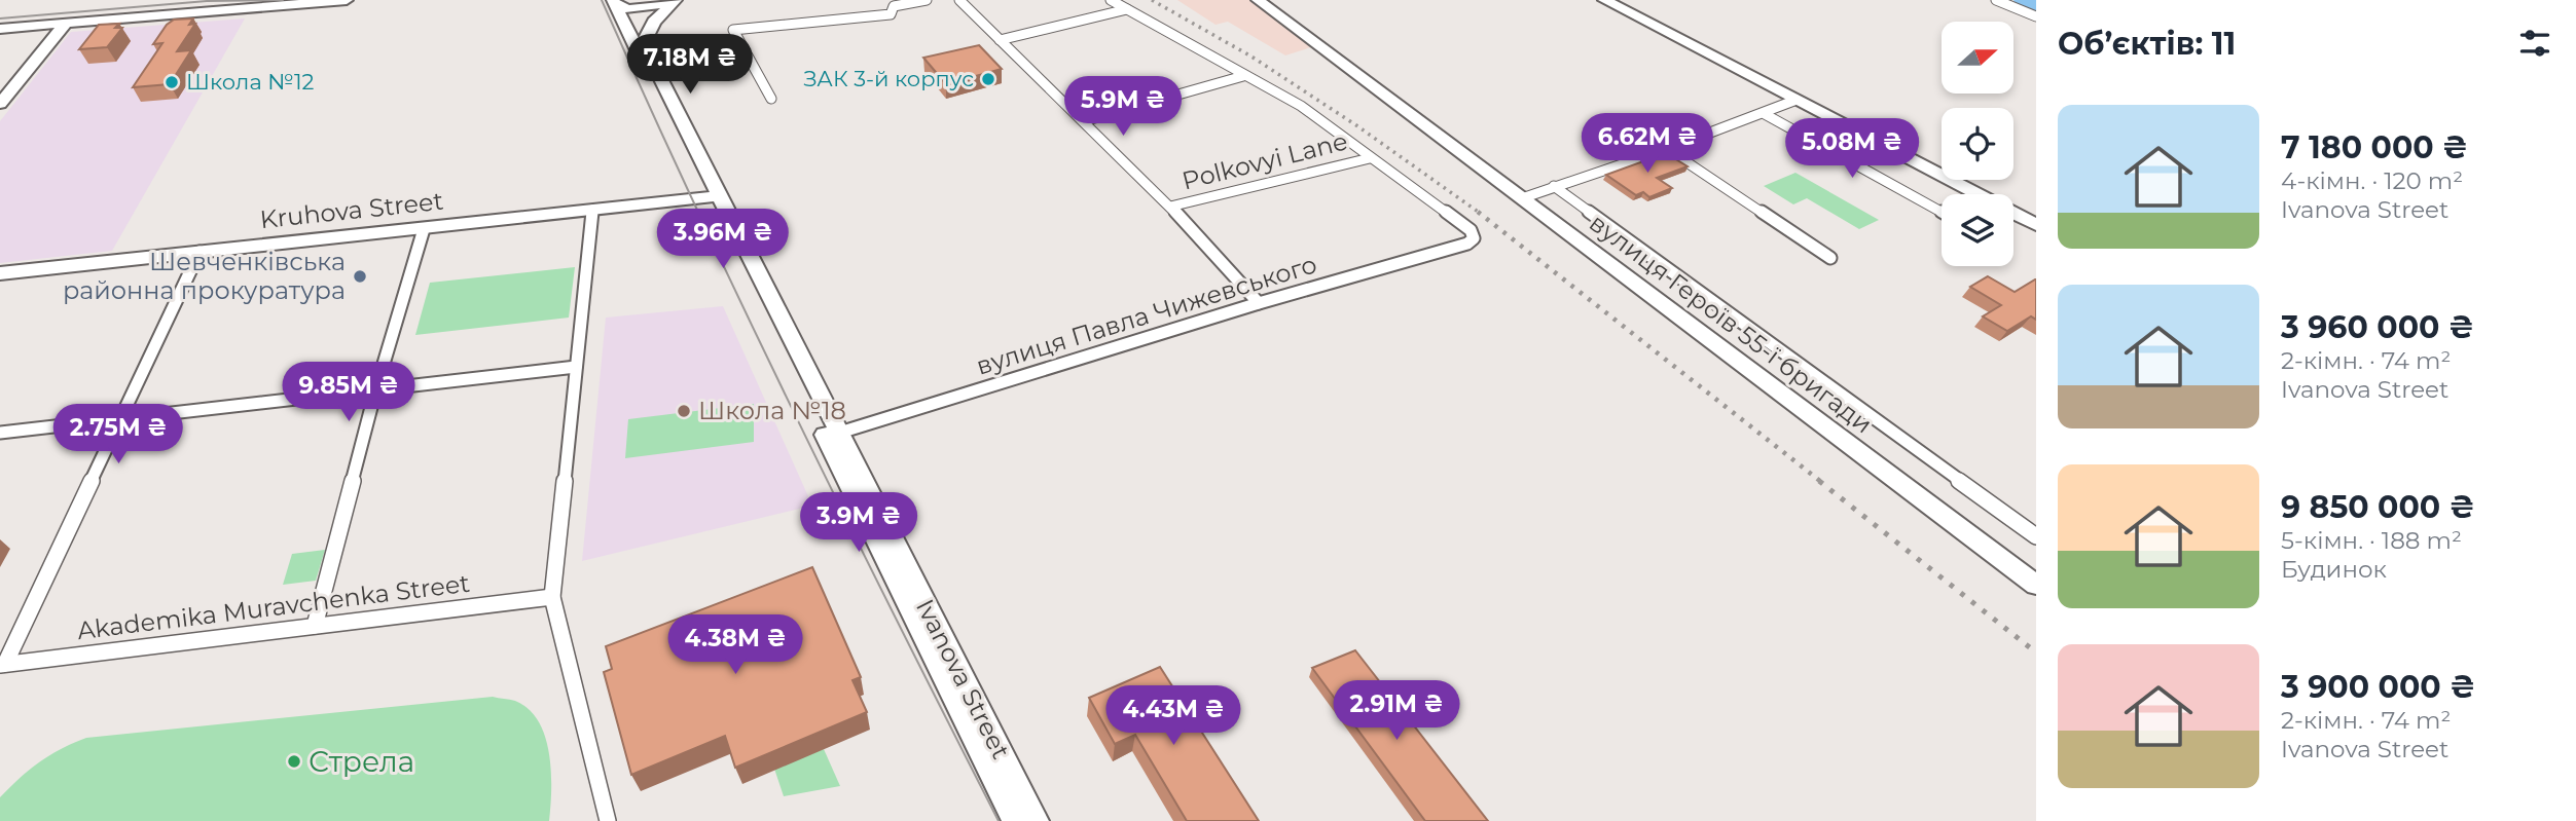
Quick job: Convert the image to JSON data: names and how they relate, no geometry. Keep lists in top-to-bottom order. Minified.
{"streets":{"main road":["Kruhova Street","вулиця Героїв 55-ї бригади","Ivanova Street"],"street":["Polkovyi Lane","вулиця Павла Чижевського","Akademika Muravchenka Street"]},"crossings":[["Kruhova Street","Ivanova Street"],["вулиця Павла Чижевського","Ivanova Street"]],"places":["ЗАК 3-й корпус","Школа №12","Шевченківська районна прокуратура","Школа №18","Стрела"],"north":"right","page":{"heading":"Об’єктів: 11","price":["7.18M ₴","5.9M ₴","6.62M ₴","5.08M ₴","3.96M ₴","9.85M ₴","2.75M ₴","3.9M ₴","4.38M ₴","2.91M ₴","4.43M ₴"],"list":[{"name":"7 180 000 ₴","note":"4-кімн. · 120 m² · Ivanova Street"},{"name":"3 960 000 ₴","note":"2-кімн. · 74 m² · Ivanova Street"},{"name":"9 850 000 ₴","note":"5-кімн. · 188 m² · Будинок"},{"name":"3 900 000 ₴","note":"2-кімн. · 74 m² · Ivanova Street"}]}}
